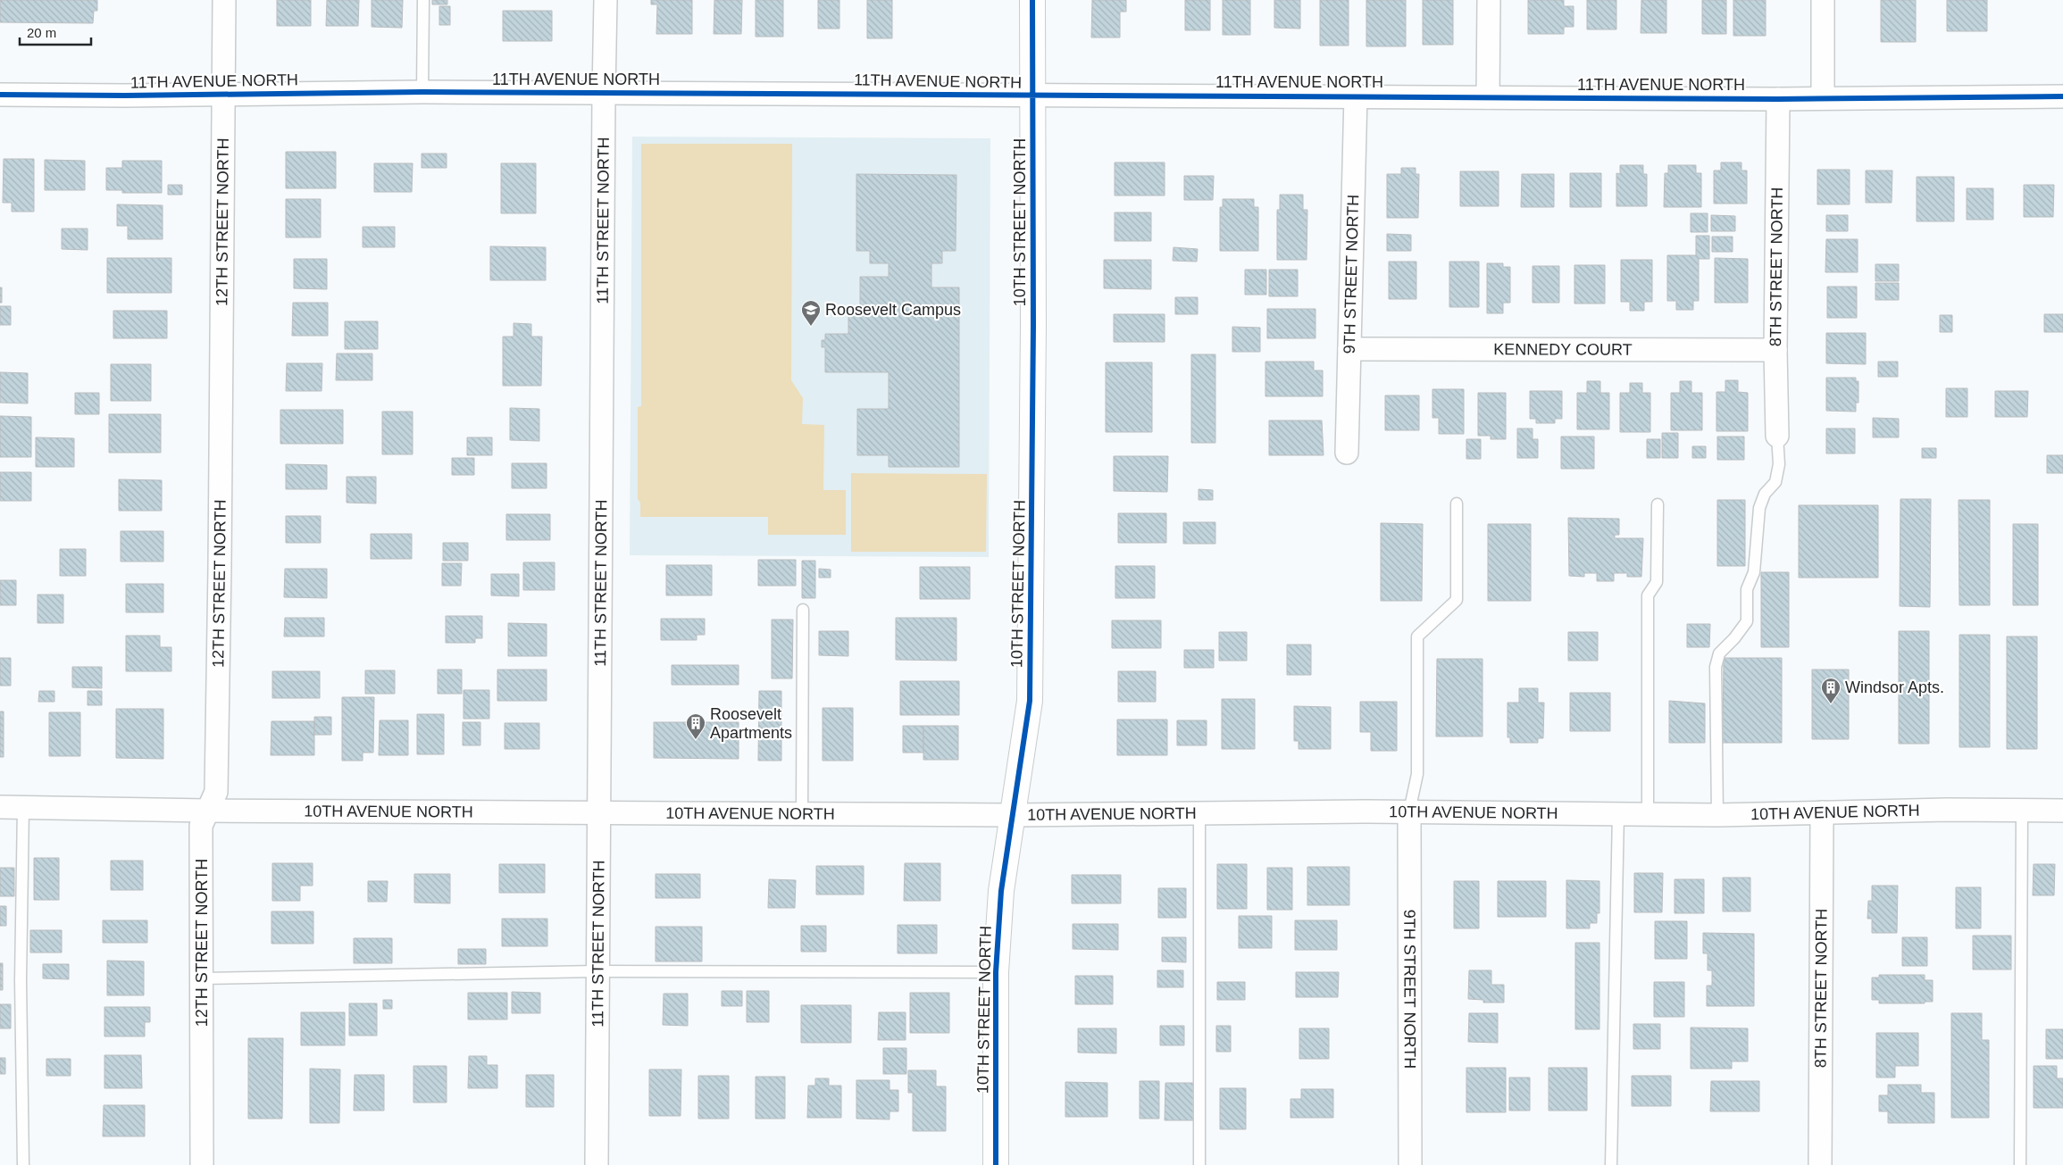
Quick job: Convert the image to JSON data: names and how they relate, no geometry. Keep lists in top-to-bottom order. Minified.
{"streets":{"main road":["10TH STREET NORTH"],"street":["11TH AVENUE NORTH","11TH STREET NORTH","12TH STREET NORTH","8TH STREET NORTH","9TH STREET NORTH","KENNEDY COURT","10TH AVENUE NORTH"]},"crossings":[["11TH AVENUE NORTH","11TH STREET NORTH"],["11TH AVENUE NORTH","12TH STREET NORTH"],["11TH AVENUE NORTH","10TH STREET NORTH"],["11TH AVENUE NORTH","8TH STREET NORTH"],["11TH AVENUE NORTH","9TH STREET NORTH"],["11TH STREET NORTH","10TH AVENUE NORTH"],["12TH STREET NORTH","10TH AVENUE NORTH"],["10TH STREET NORTH","10TH AVENUE NORTH"],["8TH STREET NORTH","KENNEDY COURT"],["8TH STREET NORTH","10TH AVENUE NORTH"],["9TH STREET NORTH","KENNEDY COURT"],["9TH STREET NORTH","10TH AVENUE NORTH"]],"places":{"school or university":["Roosevelt Campus"],"building":["Windsor Apts.","Roosevelt Apartments"]},"scale_bar":"20 m"}
